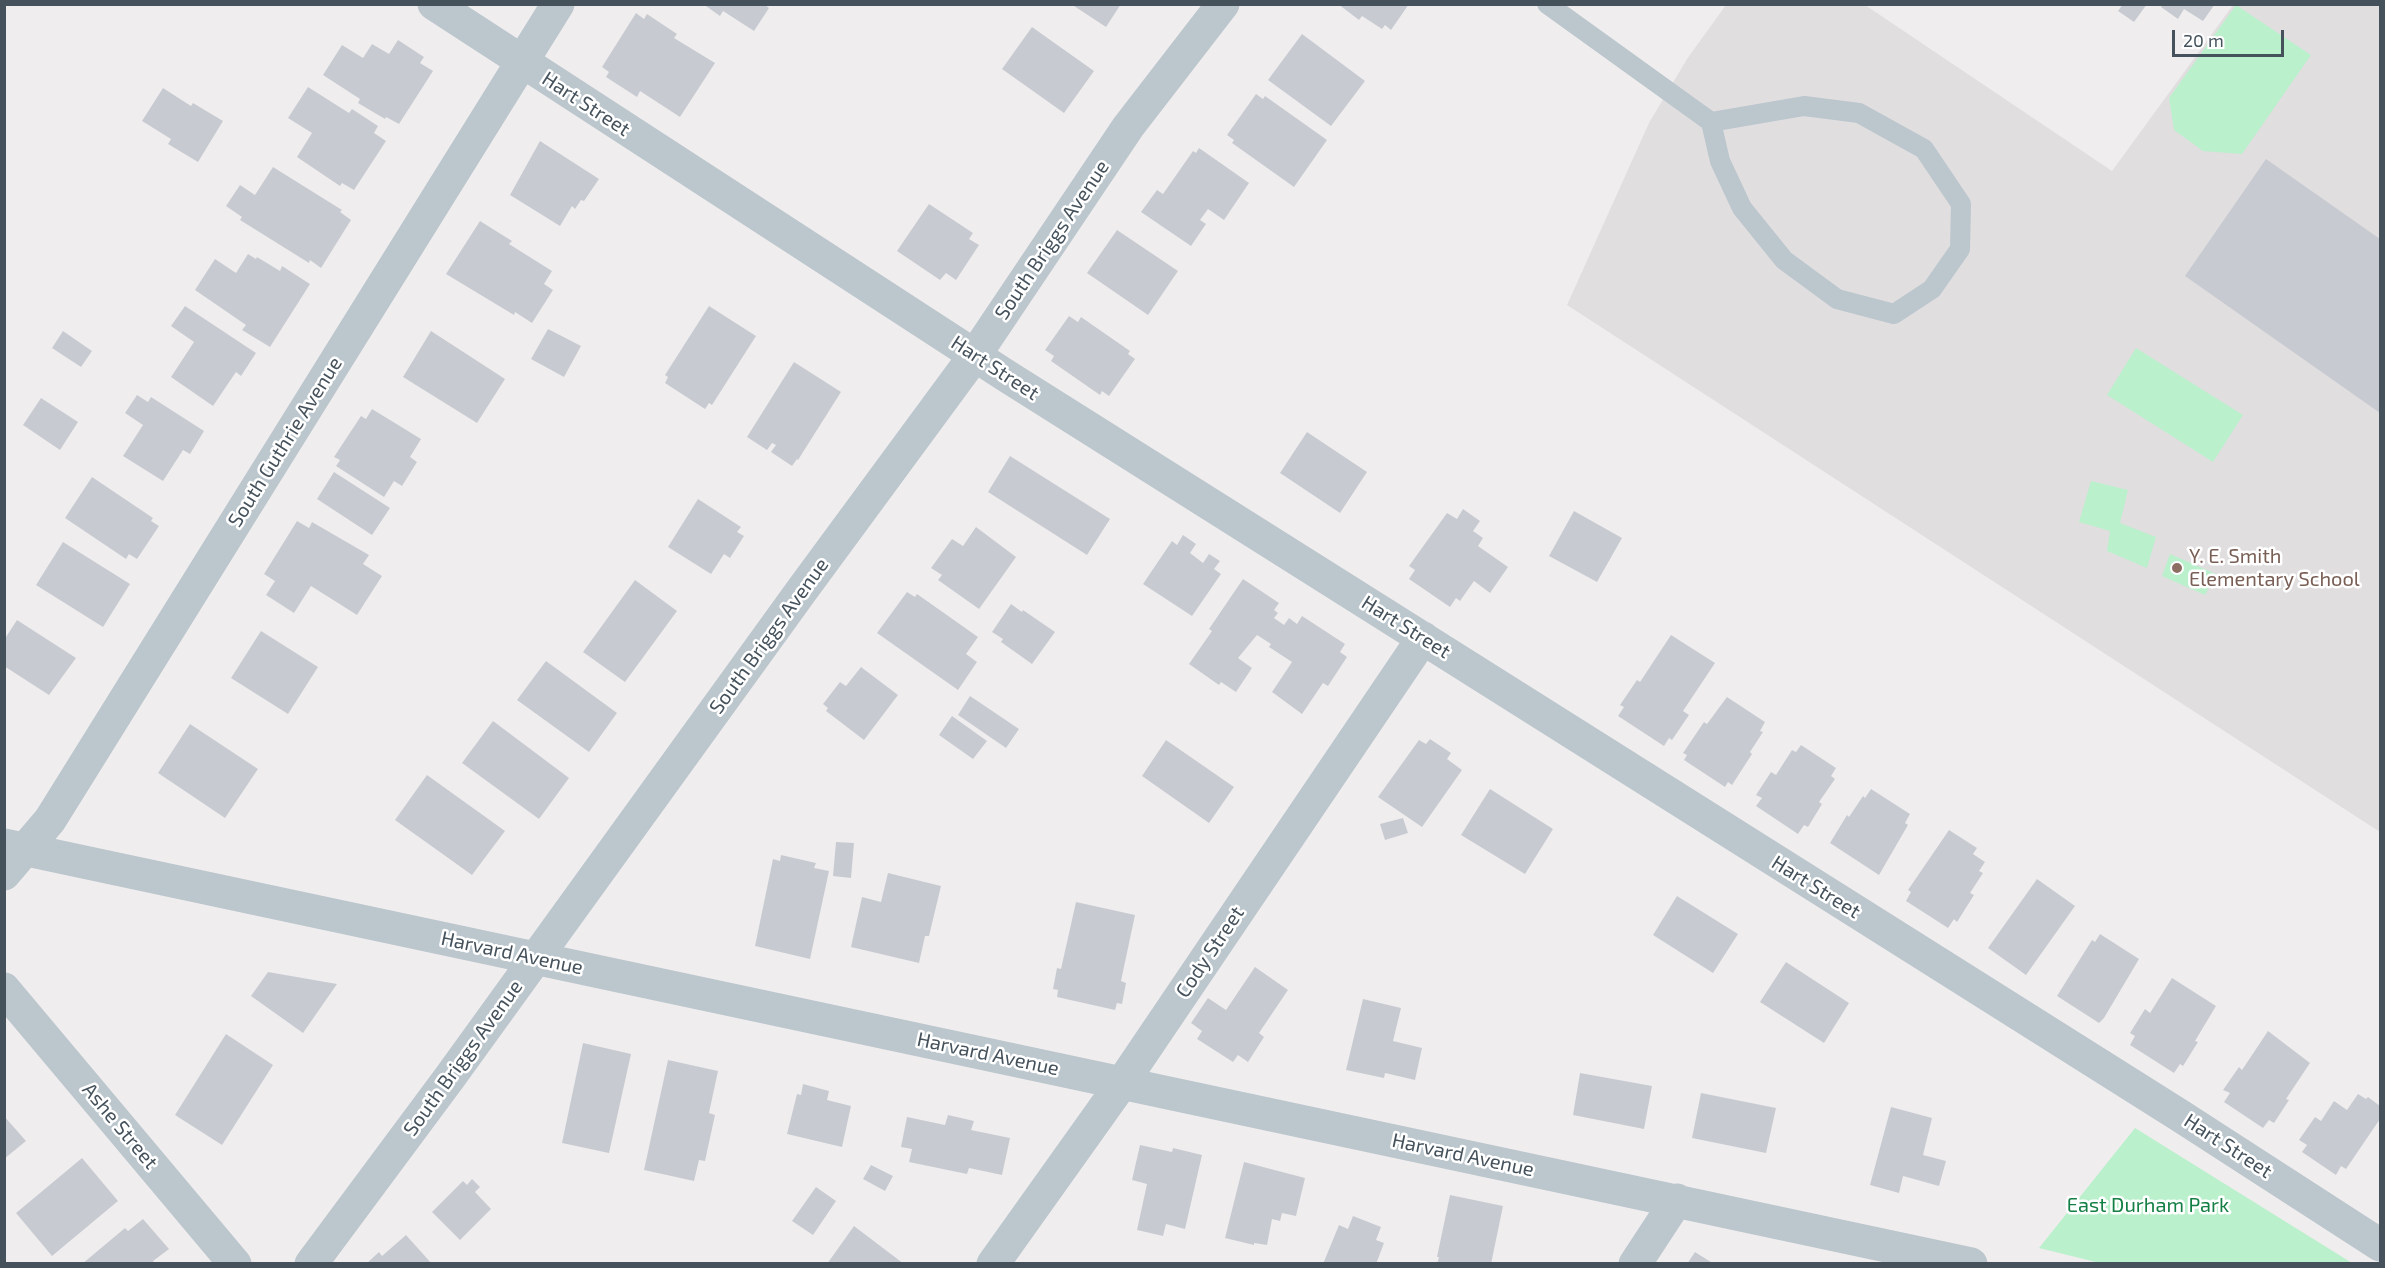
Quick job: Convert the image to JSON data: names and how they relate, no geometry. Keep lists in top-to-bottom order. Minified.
{"streets":{"street":["Hart Street","South Briggs Avenue","South Guthrie Avenue","Cody Street","Harvard Avenue","Ashe Street"]},"crossings":[["Hart Street","South Briggs Avenue"],["Hart Street","South Guthrie Avenue"],["Hart Street","Cody Street"],["South Briggs Avenue","Harvard Avenue"],["South Guthrie Avenue","Harvard Avenue"],["Cody Street","Harvard Avenue"]],"parks":["East Durham Park"],"places":["Y. E. Smith Elementary School"],"scale_bar":"20 m"}
